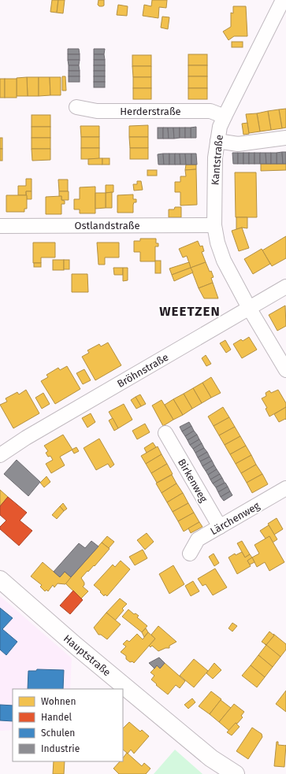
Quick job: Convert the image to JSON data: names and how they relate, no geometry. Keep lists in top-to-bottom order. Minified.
{"streets":{"street":["Herderstraße","Kantstraße","Ostlandstraße","Bröhnstraße","Birkenweg","Lärchenweg","Hauptstraße"]},"crossings":[["Herderstraße","Kantstraße"],["Kantstraße","Ostlandstraße"],["Kantstraße","Bröhnstraße"],["Birkenweg","Lärchenweg"]],"districts":["WEETZEN"],"legend":["Wohnen","Handel","Schulen","Industrie"]}
